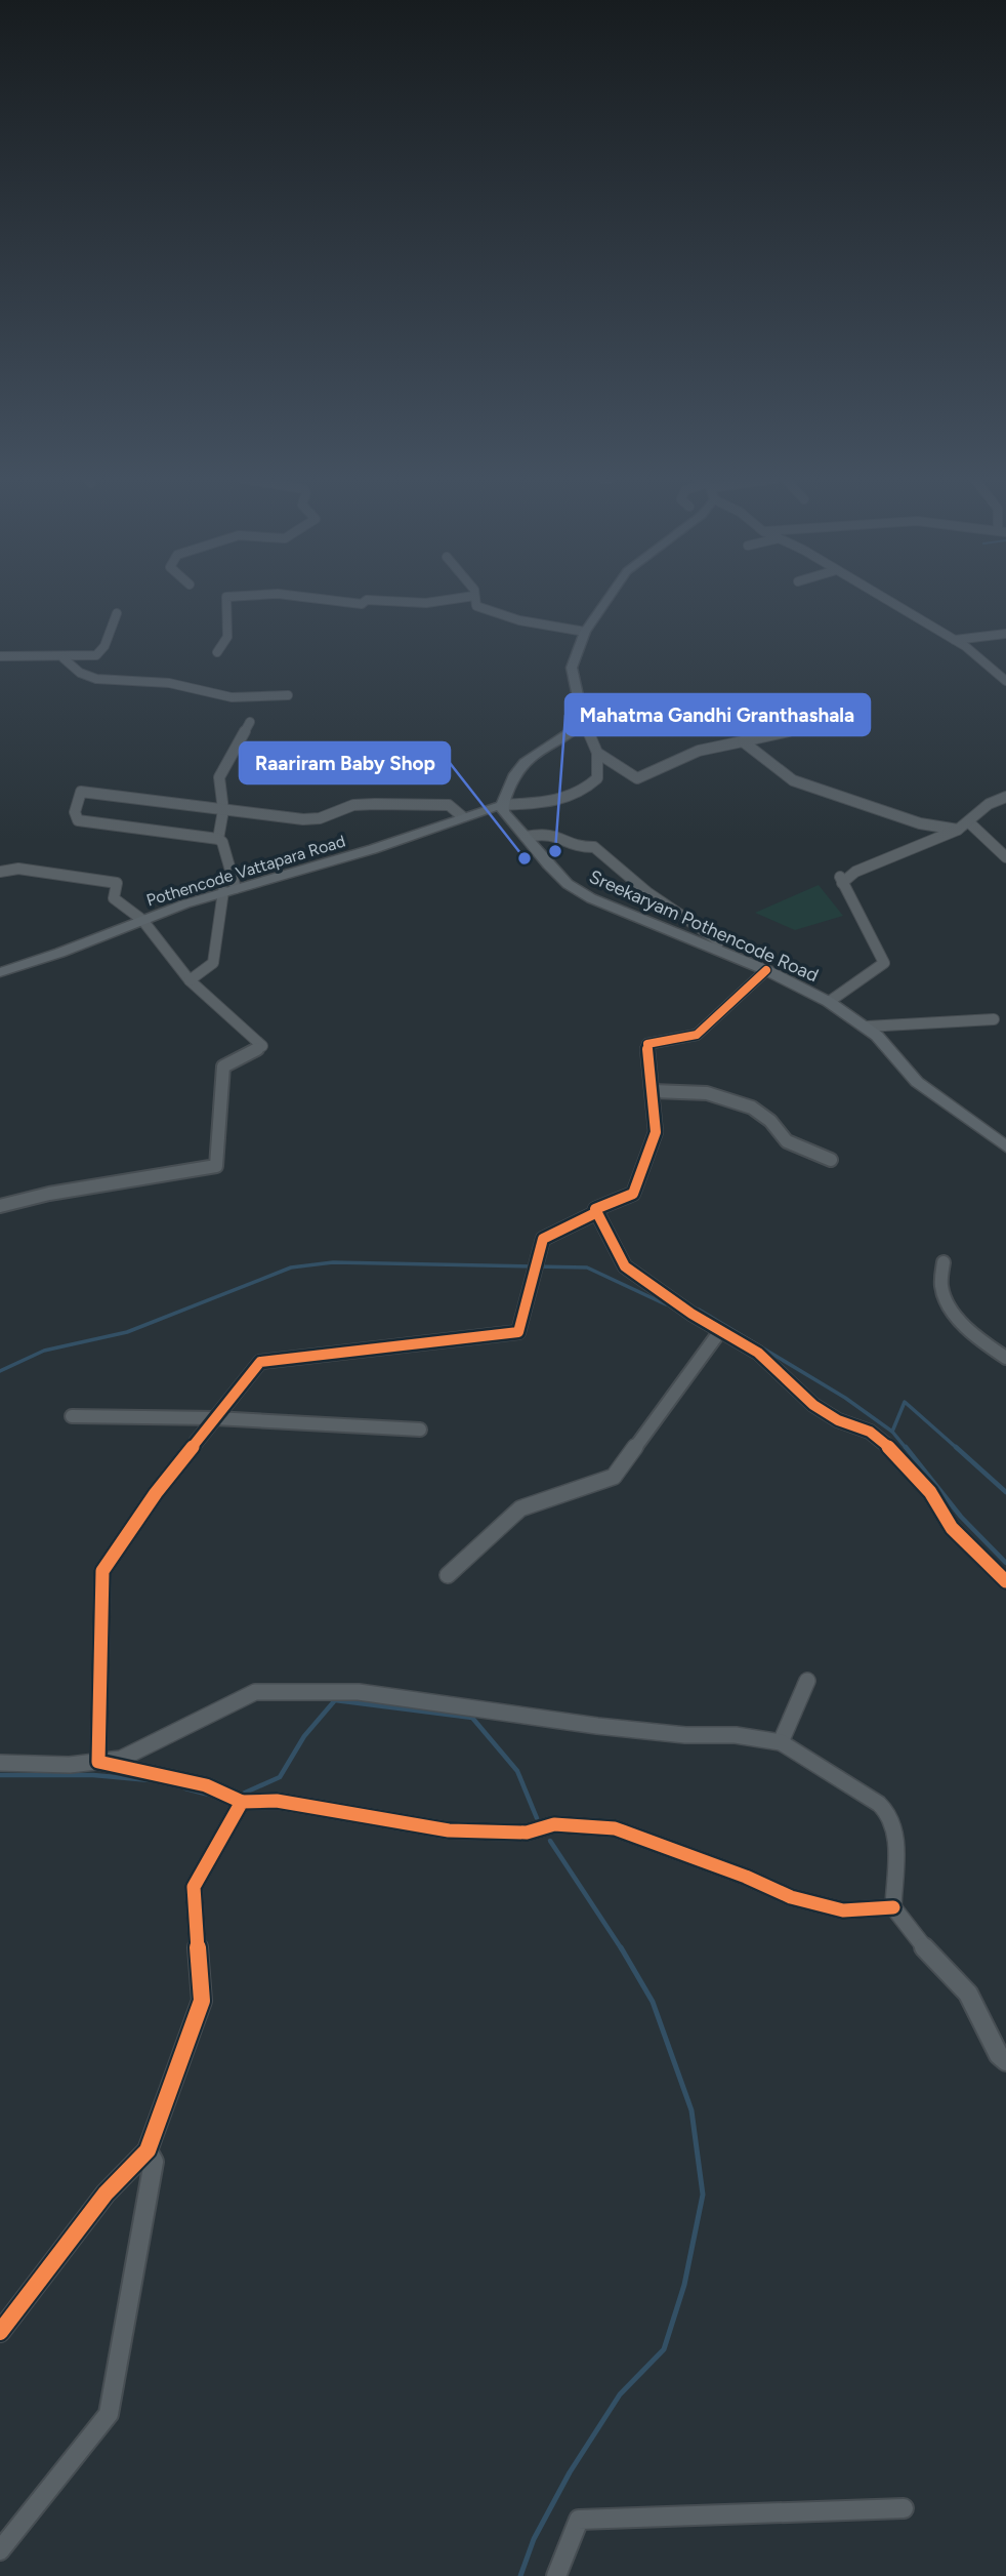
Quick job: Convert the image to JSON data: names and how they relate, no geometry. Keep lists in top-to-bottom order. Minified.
{"streets":{"main road":["Pothencode Vattapara Road","Sreekaryam Pothencode Road"]},"crossings":[["Pothencode Vattapara Road","Sreekaryam Pothencode Road"]],"places":["Mahatma Gandhi Granthashala","Raariram Baby Shop"]}
